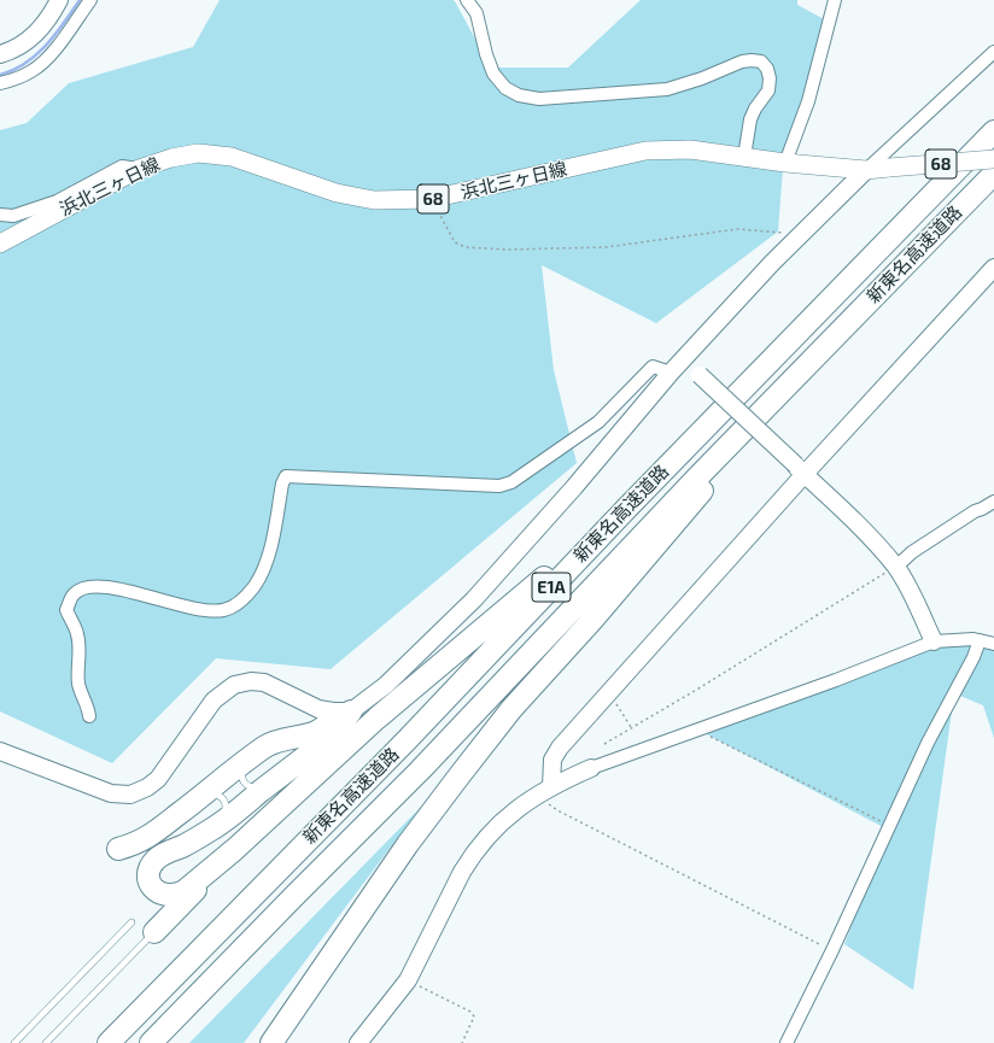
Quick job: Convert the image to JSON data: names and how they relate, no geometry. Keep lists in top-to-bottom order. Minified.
{"streets":{"highway":["新東名高速道路","E1A"],"main road":["68","浜北三ヶ日線"]}}
